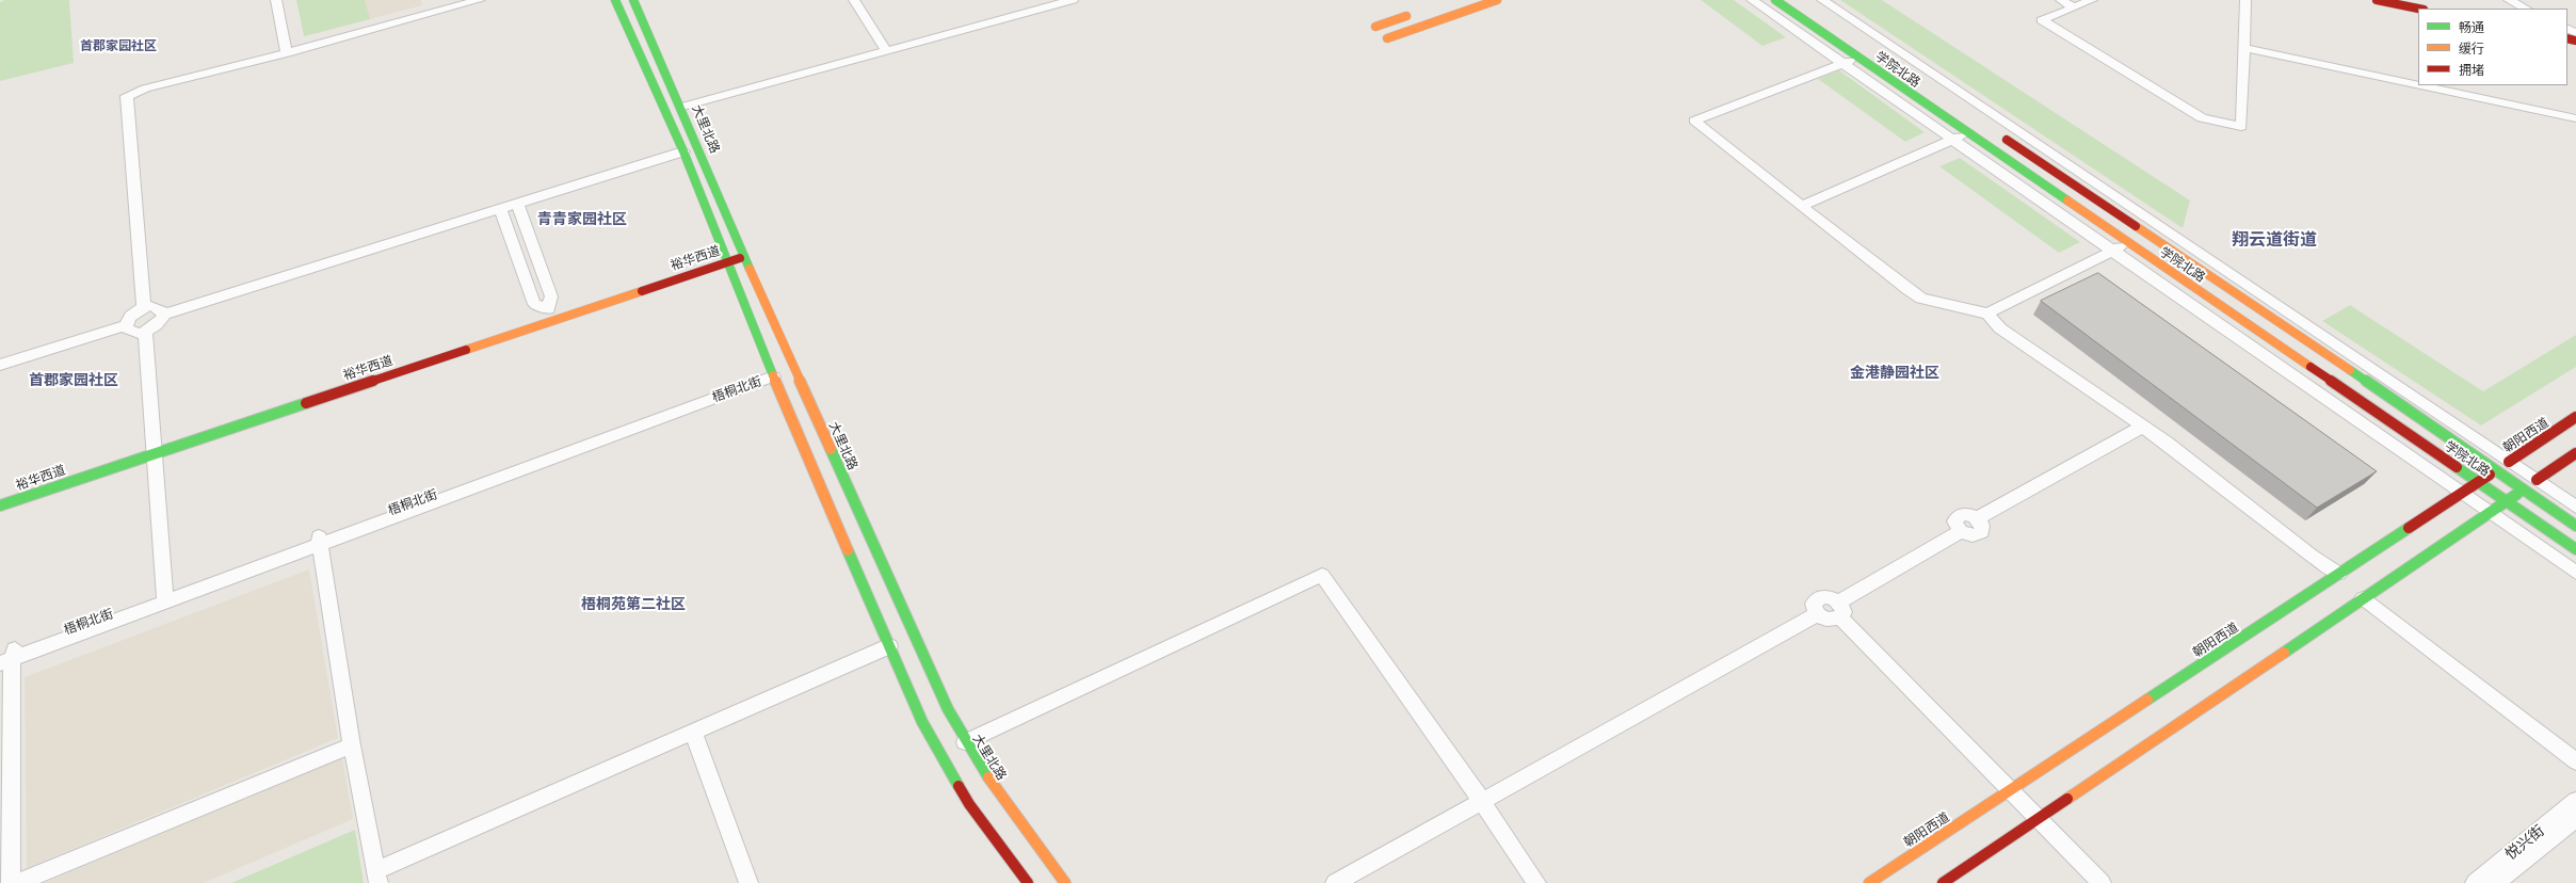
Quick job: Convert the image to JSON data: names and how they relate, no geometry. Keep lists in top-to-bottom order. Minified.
{"streets":{"main road":["学院北路","大里北路","裕华西道","朝阳西道"],"street":["梧桐北街","悦兴街"]},"crossings":[["学院北路","朝阳西道"],["大里北路","裕华西道"]],"districts":["首郡家园社区","青青家园社区","翔云道街道","金港静园社区","首郡家园社区","梧桐苑第二社区"],"legend":["畅通","缓行","拥堵"]}
